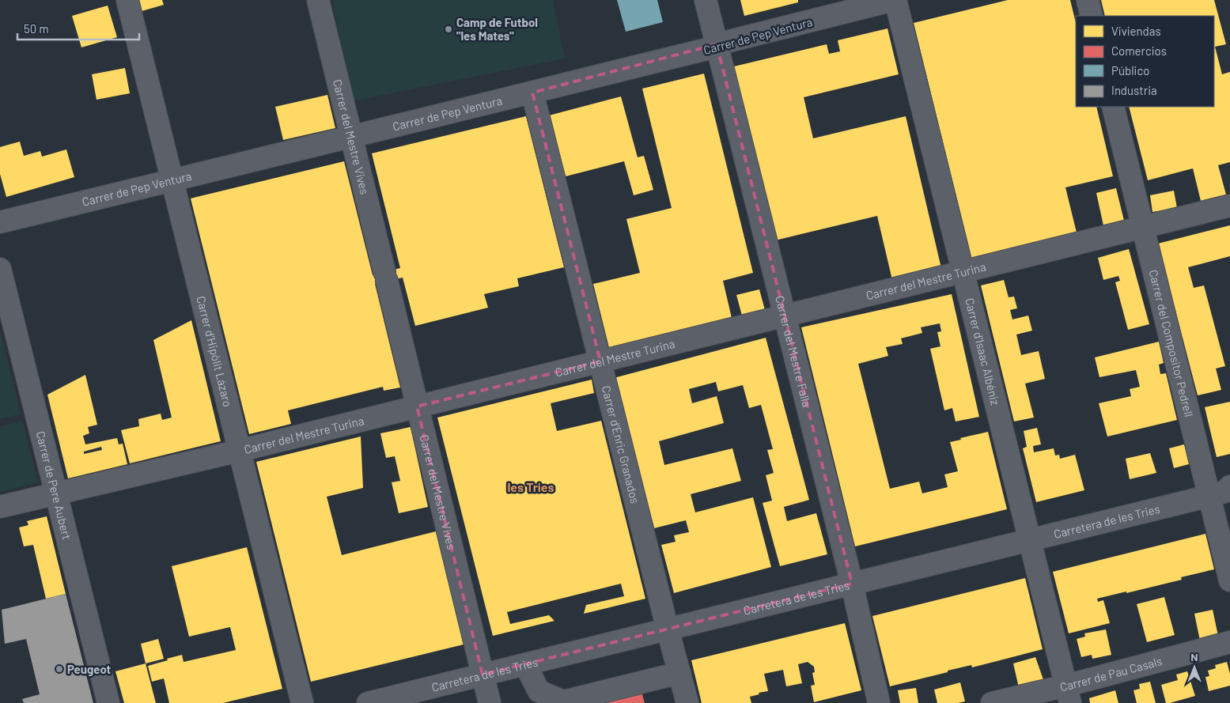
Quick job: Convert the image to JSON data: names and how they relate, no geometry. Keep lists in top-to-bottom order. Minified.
{"streets":{"street":["Carrer de Pep Ventura","Carrer del Mestre Vives","Carrer del Mestre Turina","Carrer del Compositor Pedrell","Carrer del Mestre Falla","Carrer d'Isaac Albéniz","Carrer d'Hipòlit Lázaro","Carrer d'Enric Granados","Carrer de Pere Aubert","Carretera de les Tries","Carrer de Pau Casals"]},"crossings":[["Carrer de Pep Ventura","Carrer del Mestre Vives"],["Carrer de Pep Ventura","Carrer del Mestre Falla"],["Carrer de Pep Ventura","Carrer d'Isaac Albéniz"],["Carrer de Pep Ventura","Carrer d'Hipòlit Lázaro"],["Carrer de Pep Ventura","Carrer d'Enric Granados"],["Carrer del Mestre Vives","Carrer del Mestre Turina"],["Carrer del Mestre Vives","Carretera de les Tries"],["Carrer del Mestre Turina","Carrer del Compositor Pedrell"],["Carrer del Mestre Turina","Carrer del Mestre Falla"],["Carrer del Mestre Turina","Carrer d'Isaac Albéniz"],["Carrer del Mestre Turina","Carrer d'Hipòlit Lázaro"],["Carrer del Mestre Turina","Carrer d'Enric Granados"],["Carrer del Mestre Turina","Carrer de Pere Aubert"],["Carrer del Compositor Pedrell","Carretera de les Tries"],["Carrer del Mestre Falla","Carretera de les Tries"],["Carrer d'Isaac Albéniz","Carretera de les Tries"],["Carrer d'Isaac Albéniz","Carrer de Pau Casals"],["Carrer d'Enric Granados","Carretera de les Tries"]],"districts":["les Tries"],"places":["Camp de Futbol \"les Mates\"","Peugeot"],"legend":["Viviendas","Comercios","Público","Industria"],"scale_bar":"50 m","north":"top"}
